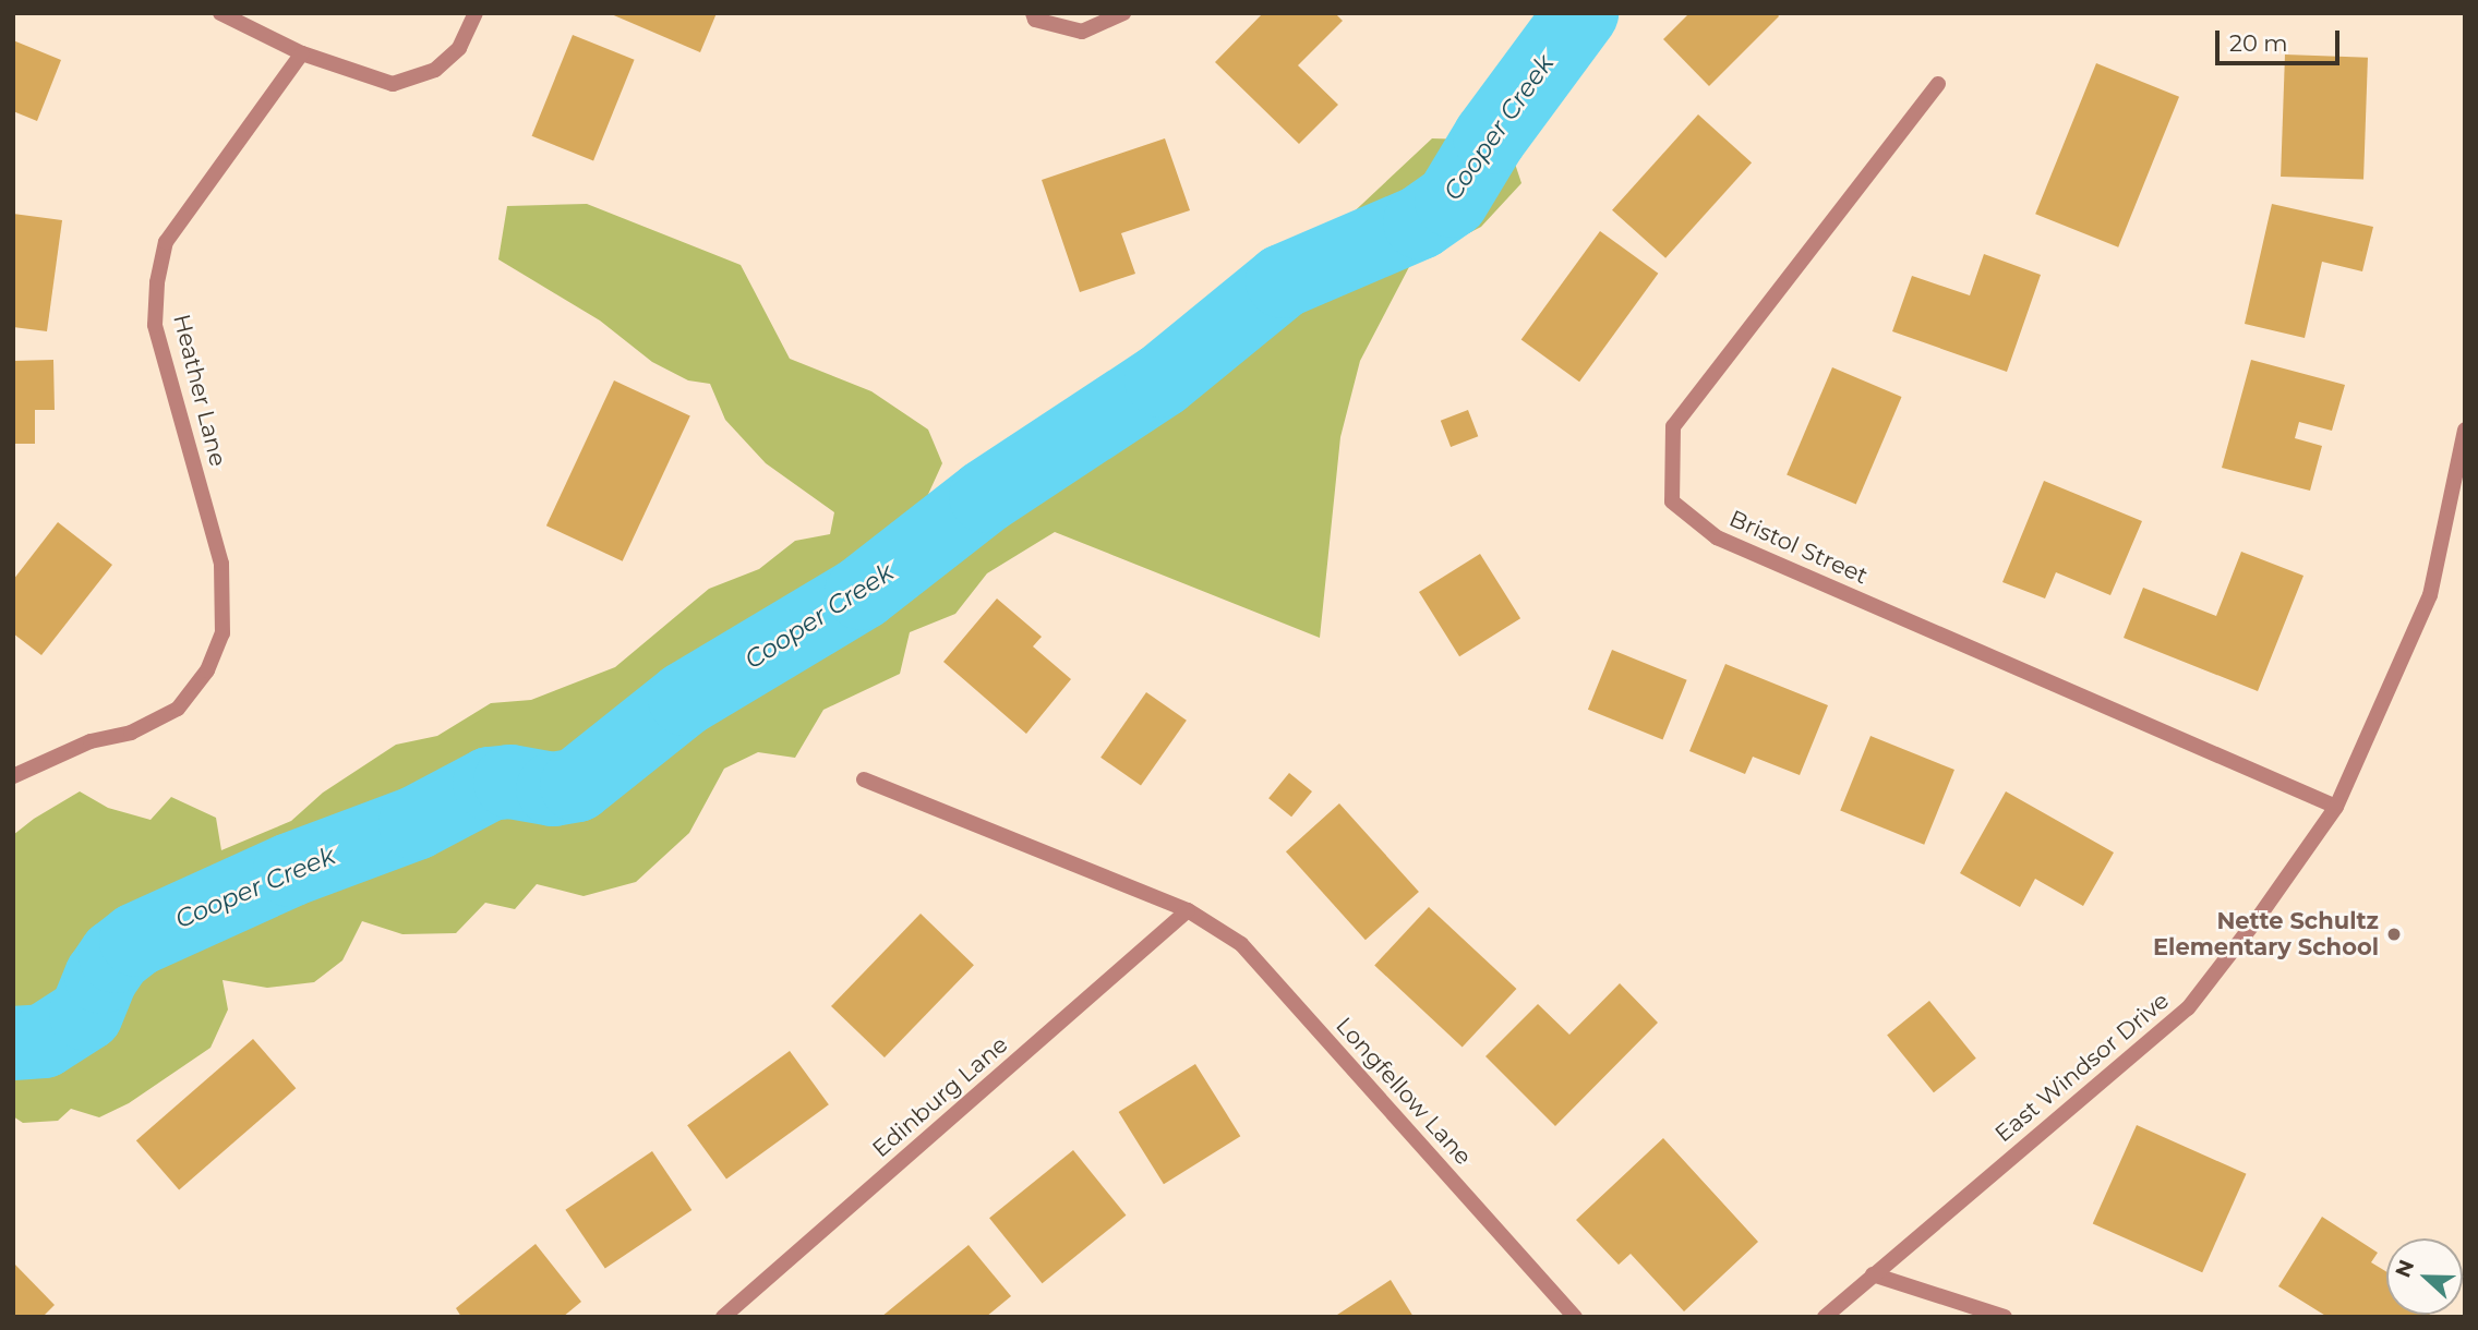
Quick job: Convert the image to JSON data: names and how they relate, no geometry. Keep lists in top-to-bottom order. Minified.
{"streets":{"street":["Heather Lane","Bristol Street","East Windsor Drive","Longfellow Lane","Edinburg Lane"]},"crossings":[["Bristol Street","East Windsor Drive"],["Longfellow Lane","Edinburg Lane"]],"water":["Cooper Creek"],"places":["Nette Schultz Elementary School"],"scale_bar":"20 m","north":"left"}
